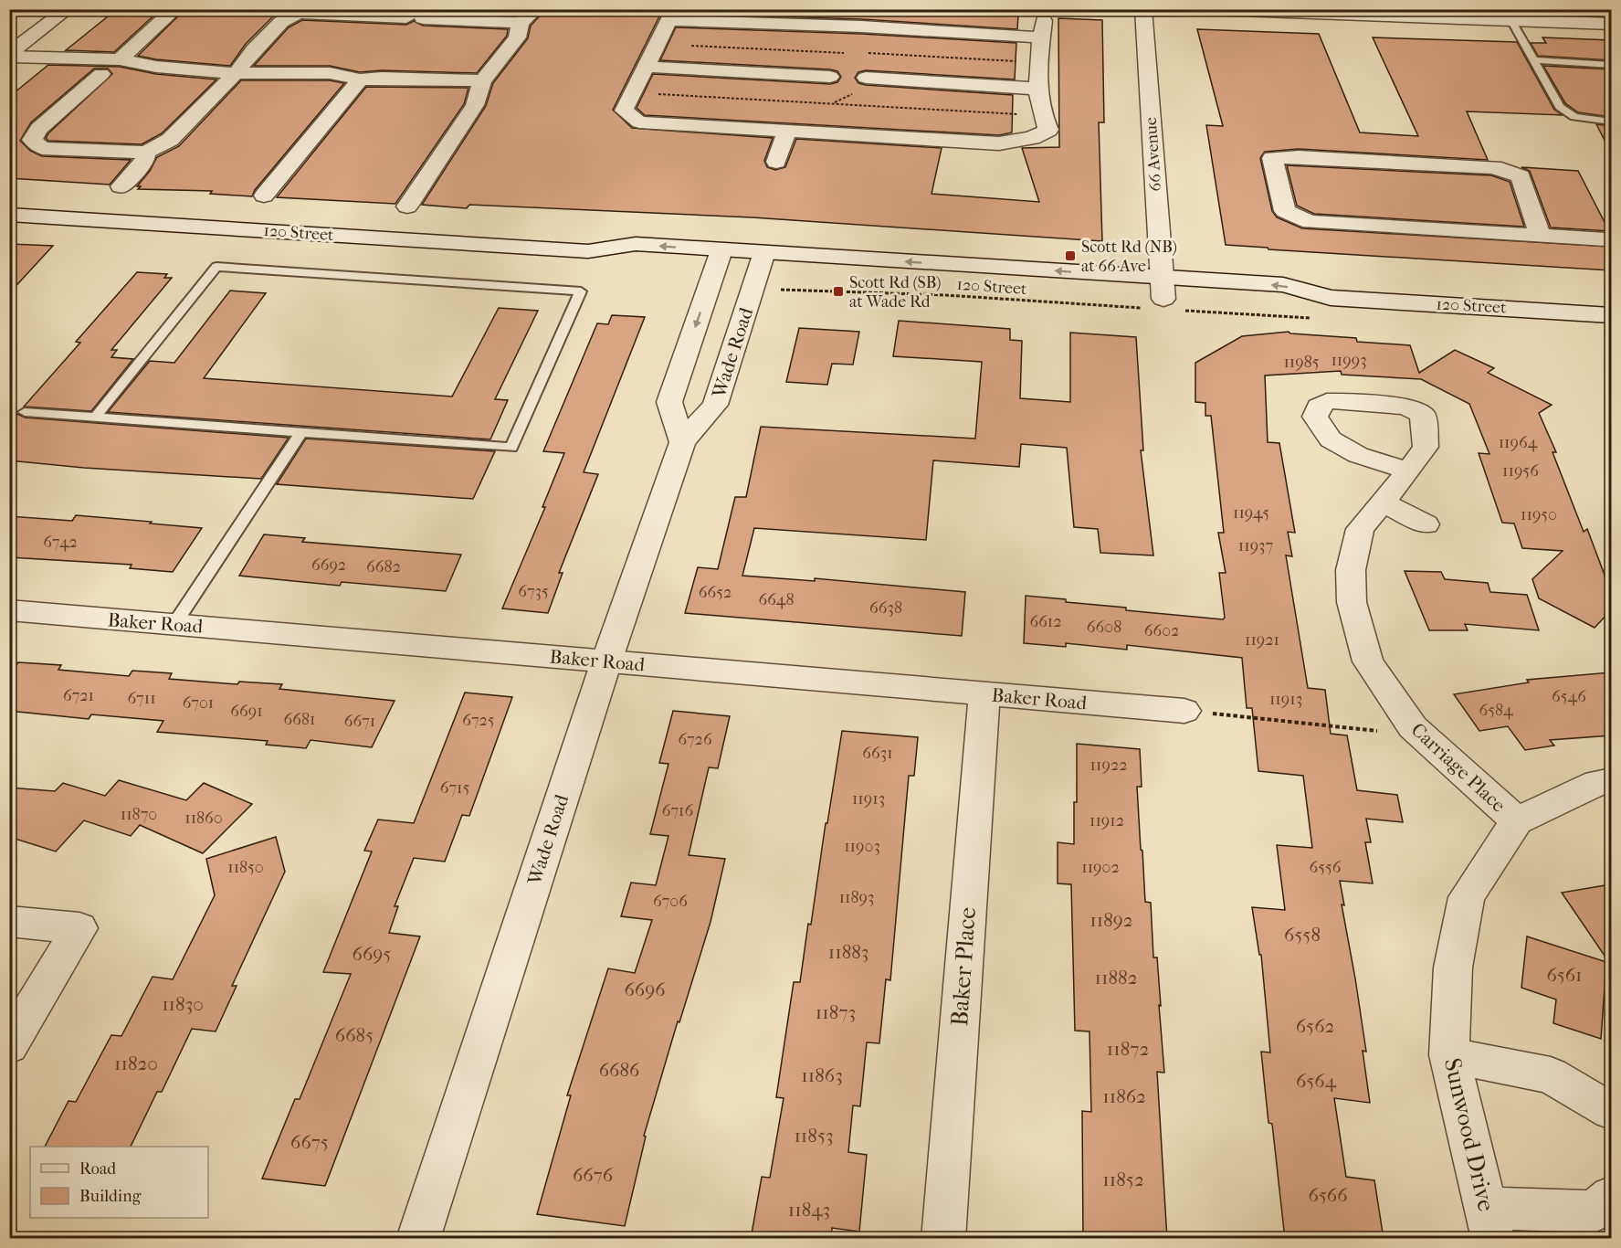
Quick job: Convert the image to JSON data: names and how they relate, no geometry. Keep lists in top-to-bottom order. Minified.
{"streets":{"street":["66 Avenue","120 Street","Wade Road","Baker Road","Carriage Place","Baker Place","Sunwood Drive"]},"crossings":[["66 Avenue","120 Street"],["120 Street","Wade Road"],["Wade Road","Baker Road"],["Baker Road","Baker Place"],["Carriage Place","Sunwood Drive"]],"places":{"transit":["Scott Rd (NB) at 66 Ave","Scott Rd (SB) at Wade Rd"]},"house_numbers":["11993","11985","11964","11956","11945","11950","6742","11937","6692","6682","6735","6652","6648","6638","6612","6608","6602","11921","6721","6546","6711","11913","6701","6584","6691","6681","6725","6671","6726","6631","11922","6715","11913","6716","11870","11860","11912","11903","11850","11902","6556","11893","6706","11892","6558","11883","6695","6561","11882","6696","11830","11873","6562","6685","11872","11820","6686","11863","6564","11862","11853","6675","6676","11852","6566","11843"],"legend":["Road","Building"]}
